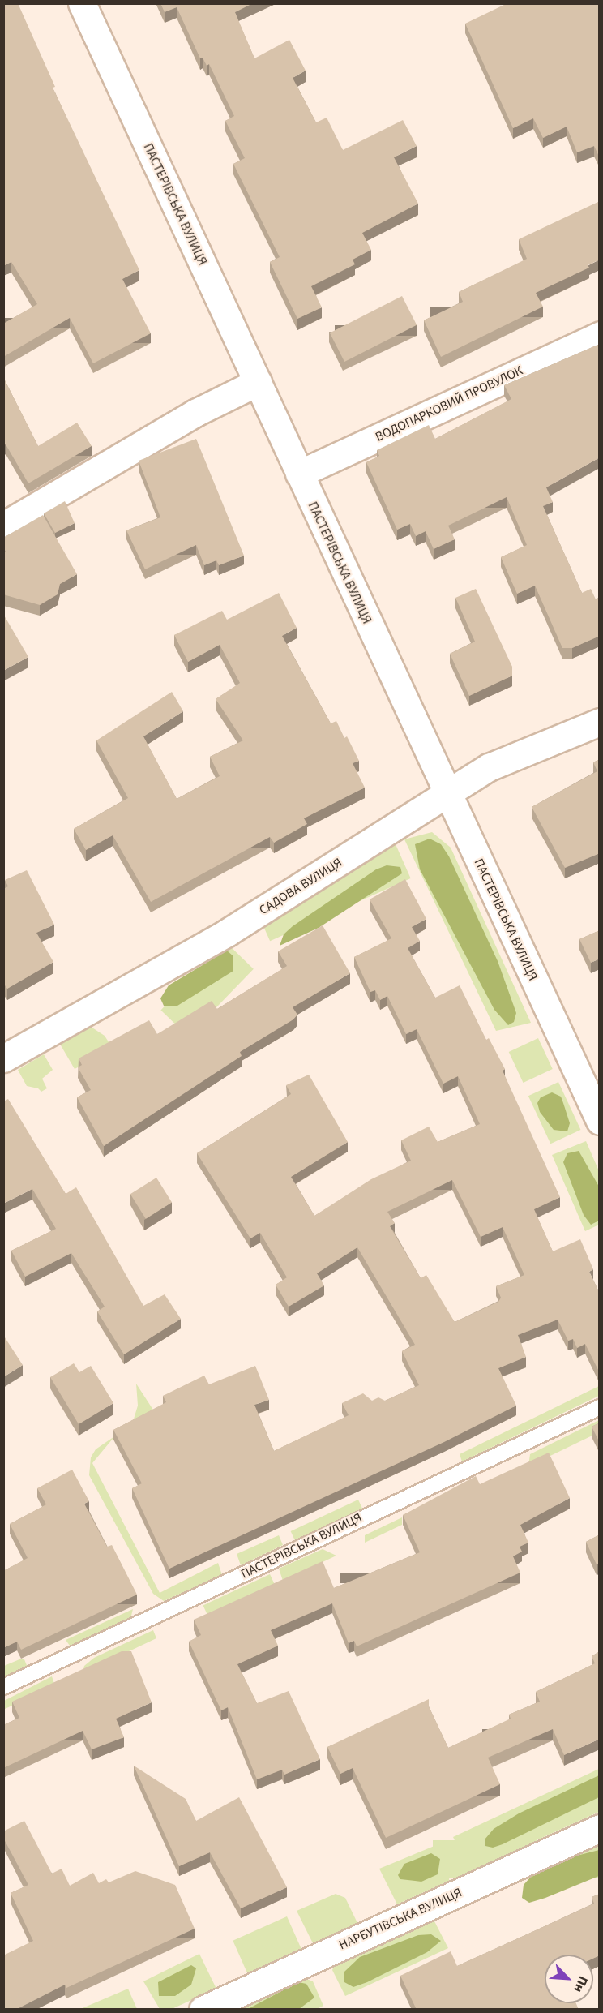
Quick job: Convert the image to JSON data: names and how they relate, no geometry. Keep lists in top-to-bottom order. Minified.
{"streets":{"street":["ПАСТЕРІВСЬКА ВУЛИЦЯ","ВОДОПАРКОВИЙ ПРОВУЛОК","САДОВА ВУЛИЦЯ","НАРБУТІВСЬКА ВУЛИЦЯ"]},"crossings":[["ПАСТЕРІВСЬКА ВУЛИЦЯ","ВОДОПАРКОВИЙ ПРОВУЛОК"],["ПАСТЕРІВСЬКА ВУЛИЦЯ","САДОВА ВУЛИЦЯ"]],"north":"bottom right"}
